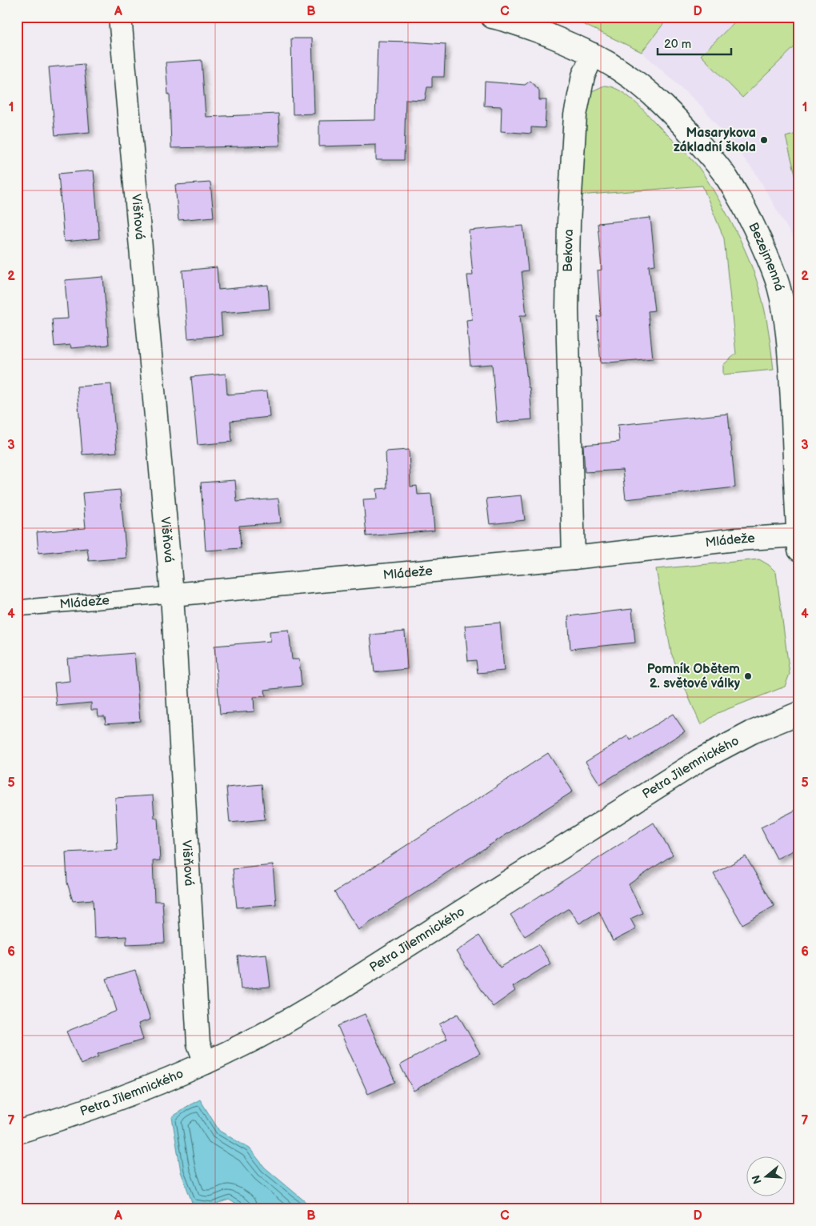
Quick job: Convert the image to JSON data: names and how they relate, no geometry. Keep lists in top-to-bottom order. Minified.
{"streets":{"street":["Višňová","Bekova","Bezejmenná","Mládeže","Petra Jilemnického"]},"crossings":[["Višňová","Mládeže"],["Višňová","Petra Jilemnického"],["Bekova","Bezejmenná"],["Bekova","Mládeže"],["Bezejmenná","Mládeže"]],"places":["Masarykova základní škola","Pomník Obětem 2. světové války"],"scale_bar":"20 m","north":"left","grid":{"columns":["A","B","C","D"],"rows":["1","2","3","4","5","6","7"]}}
